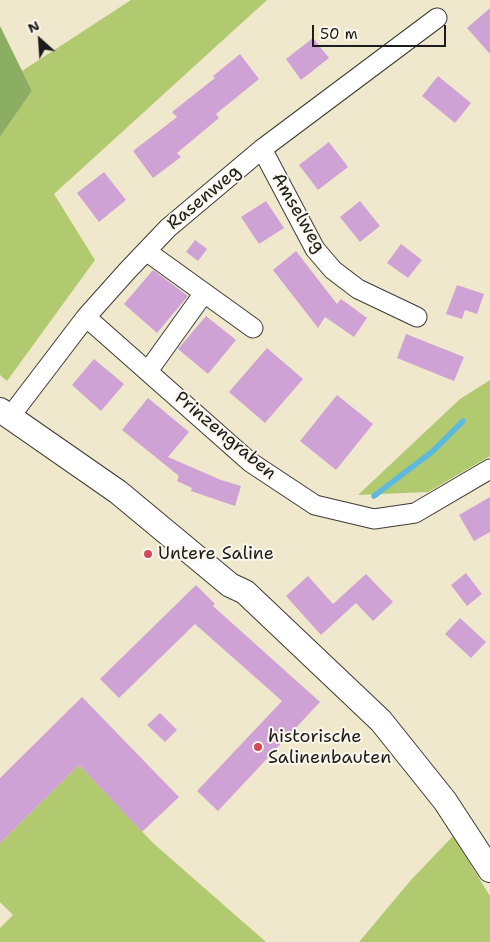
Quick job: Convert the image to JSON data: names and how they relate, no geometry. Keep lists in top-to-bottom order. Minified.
{"streets":{"street":["Rasenweg","Amselweg","Prinzengraben"]},"crossings":[["Rasenweg","Amselweg"],["Rasenweg","Prinzengraben"]],"places":["Untere Saline","historische Salinenbauten"],"scale_bar":"50 m","north":"top left"}
